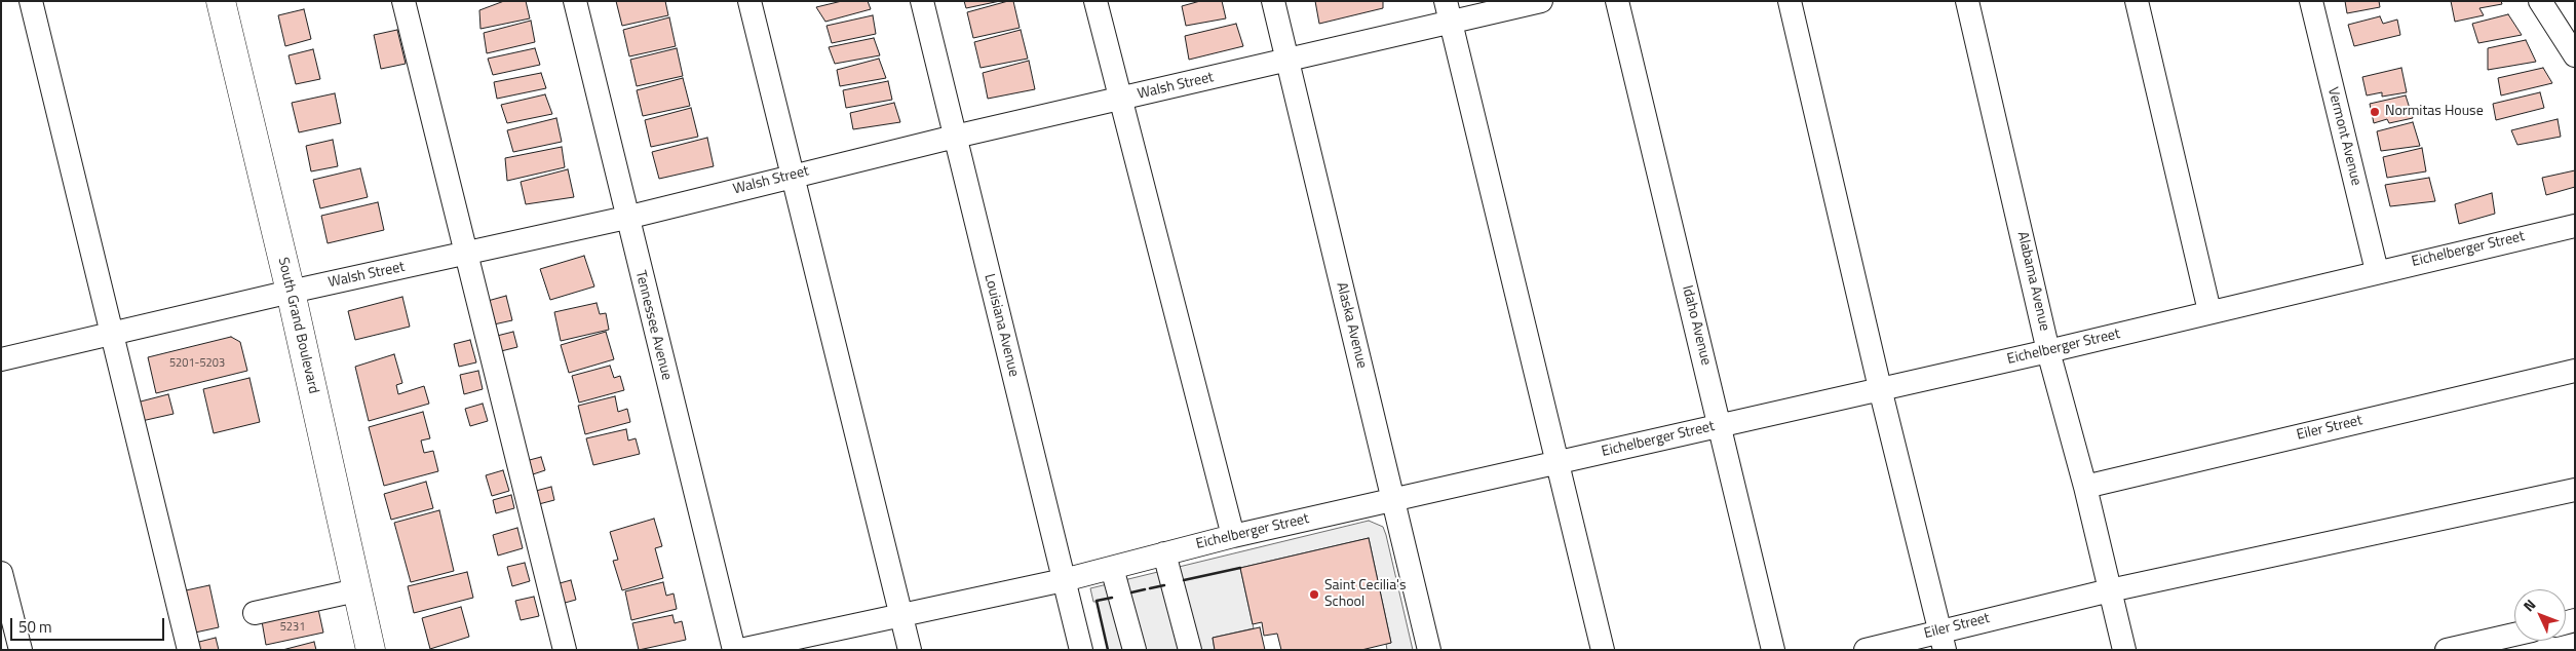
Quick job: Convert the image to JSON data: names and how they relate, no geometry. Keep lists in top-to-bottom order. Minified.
{"streets":{"main road":["South Grand Boulevard"],"street":["Walsh Street","Vermont Avenue","Eichelberger Street","Alabama Avenue","Tennessee Avenue","Louisiana Avenue","Alaska Avenue","Idaho Avenue","Eiler Street"]},"crossings":[["Walsh Street","South Grand Boulevard"],["Walsh Street","Tennessee Avenue"],["Walsh Street","Louisiana Avenue"],["Walsh Street","Alaska Avenue"],["Vermont Avenue","Eichelberger Street"],["Eichelberger Street","Alabama Avenue"],["Eichelberger Street","Louisiana Avenue"],["Eichelberger Street","Alaska Avenue"],["Eichelberger Street","Idaho Avenue"],["Alabama Avenue","Eiler Street"]],"places":["Normitas House","Saint Cecilia's School"],"house_numbers":["5201-5203","5231"],"scale_bar":"50 m","north":"top left"}
